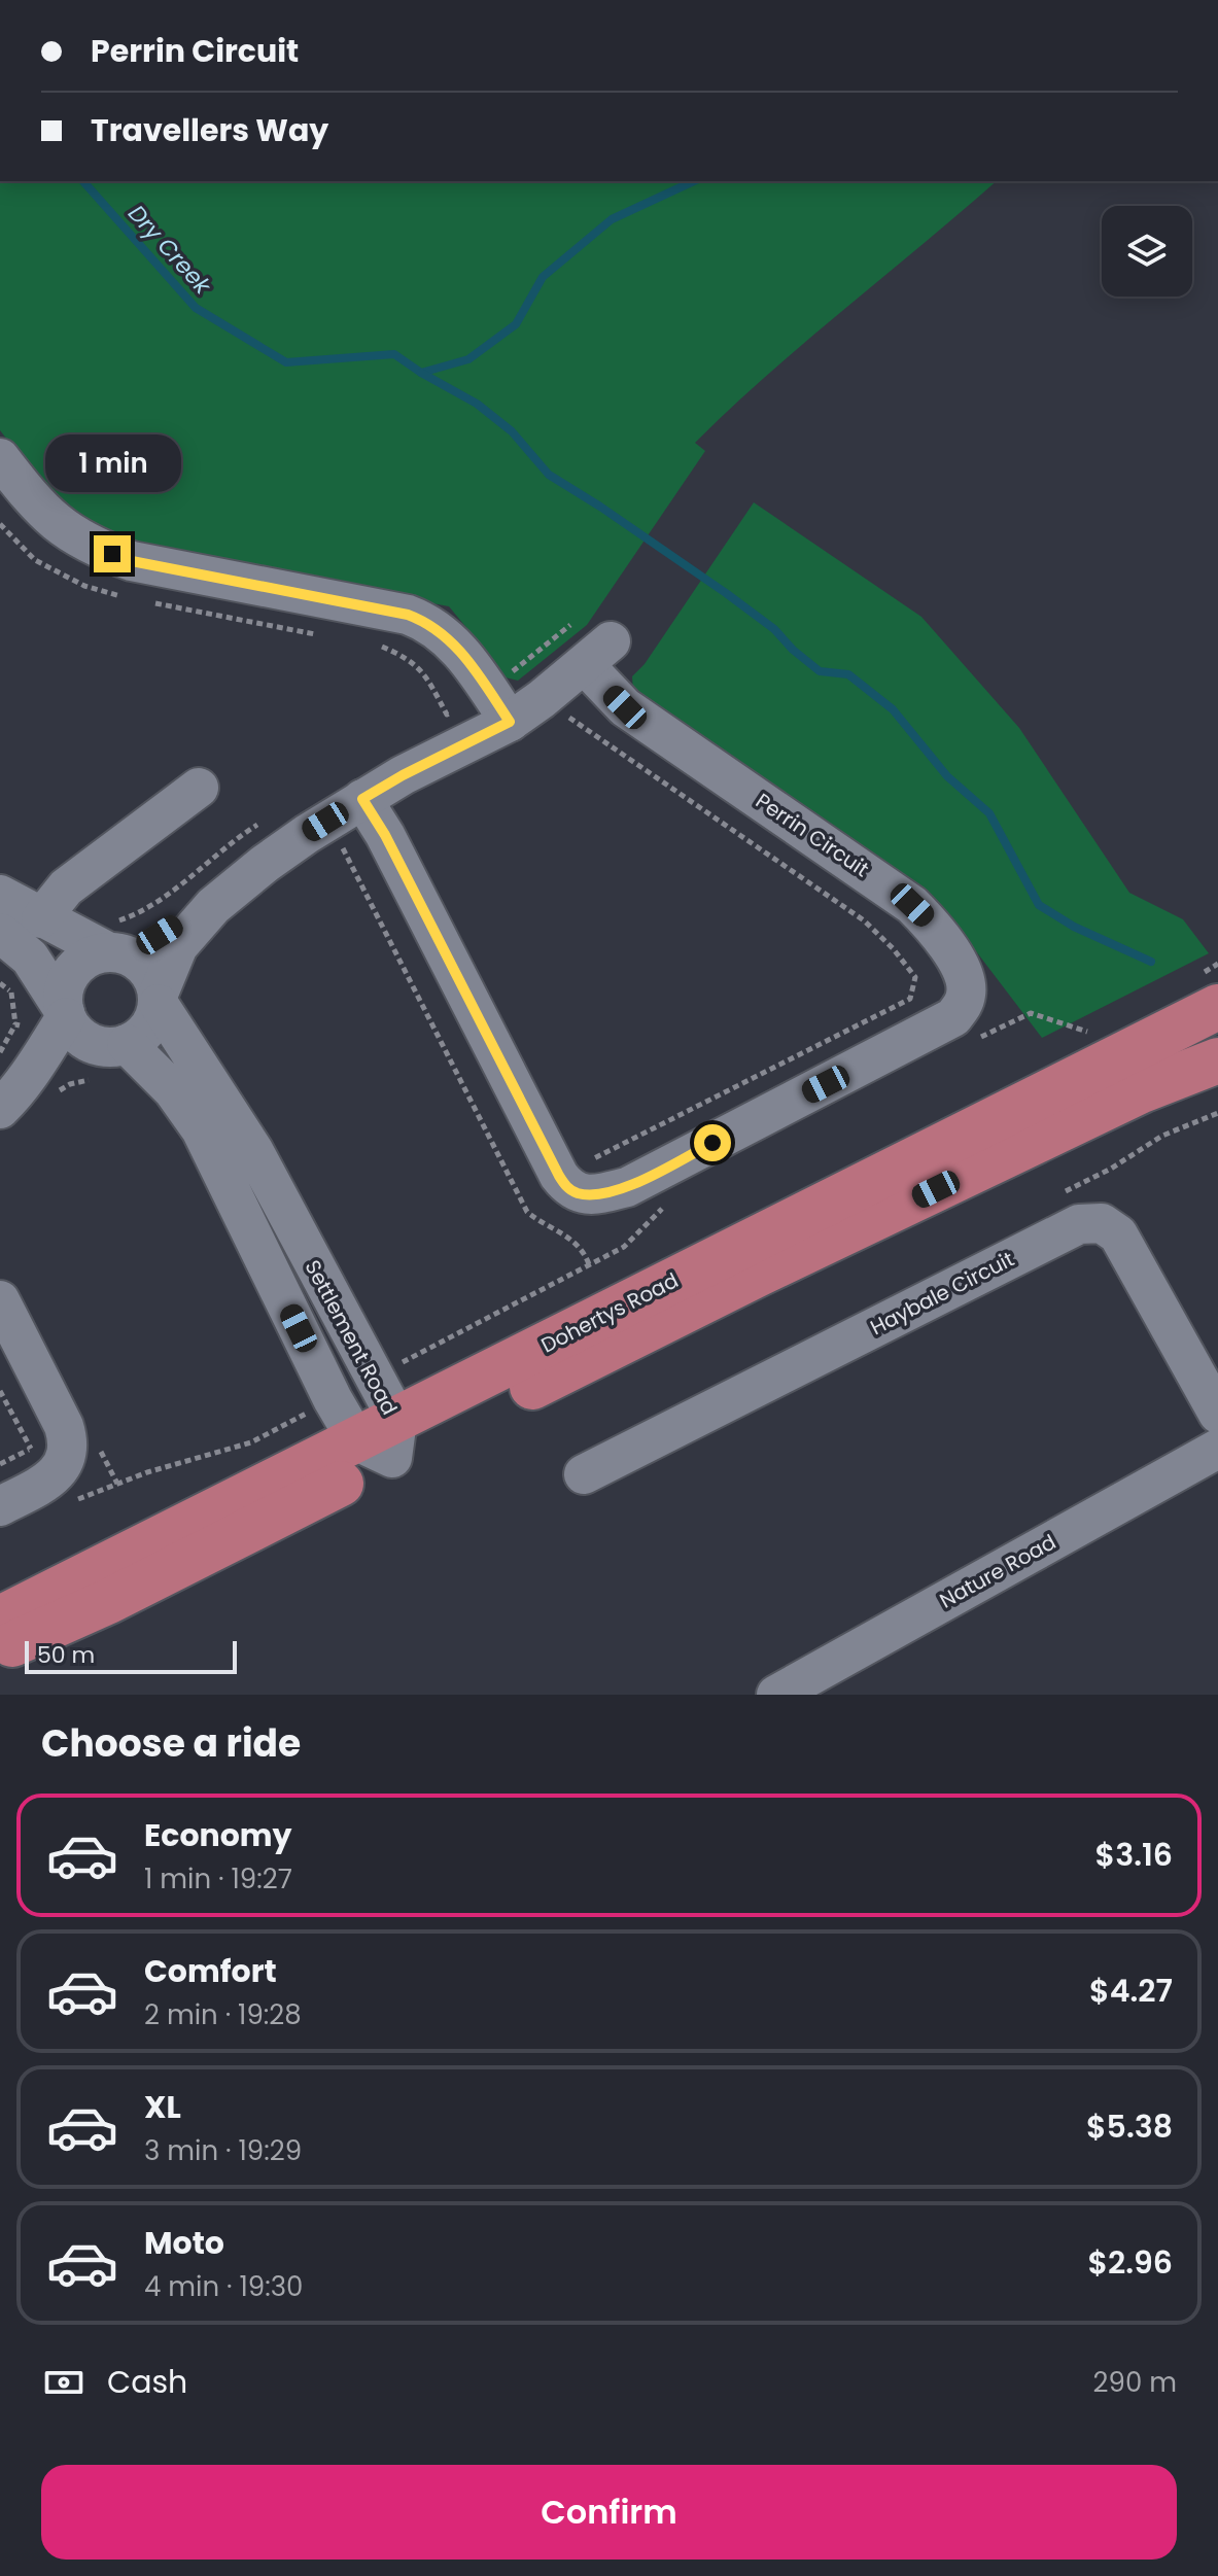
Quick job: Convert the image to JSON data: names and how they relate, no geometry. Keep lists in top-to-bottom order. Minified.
{"streets":{"main road":["Dohertys Road"],"street":["Perrin Circuit","Haybale Circuit","Settlement Road","Nature Road"]},"crossings":[["Dohertys Road","Settlement Road"]],"water":["Dry Creek"],"scale_bar":"50 m","page":{"banner":["Perrin Circuit","Travellers Way"],"bubble":"1 min","scale":"50 m","heading":"Choose a ride","list":[{"name":"Economy","note":"1 min · 19:27","value":"$3.16"},{"name":"Comfort","note":"2 min · 19:28","value":"$4.27"},{"name":"XL","note":"3 min · 19:29","value":"$5.38"},{"name":"Moto","note":"4 min · 19:30","value":"$2.96"}],"pay":["Cash","290 m"],"buttons":"Confirm"}}
